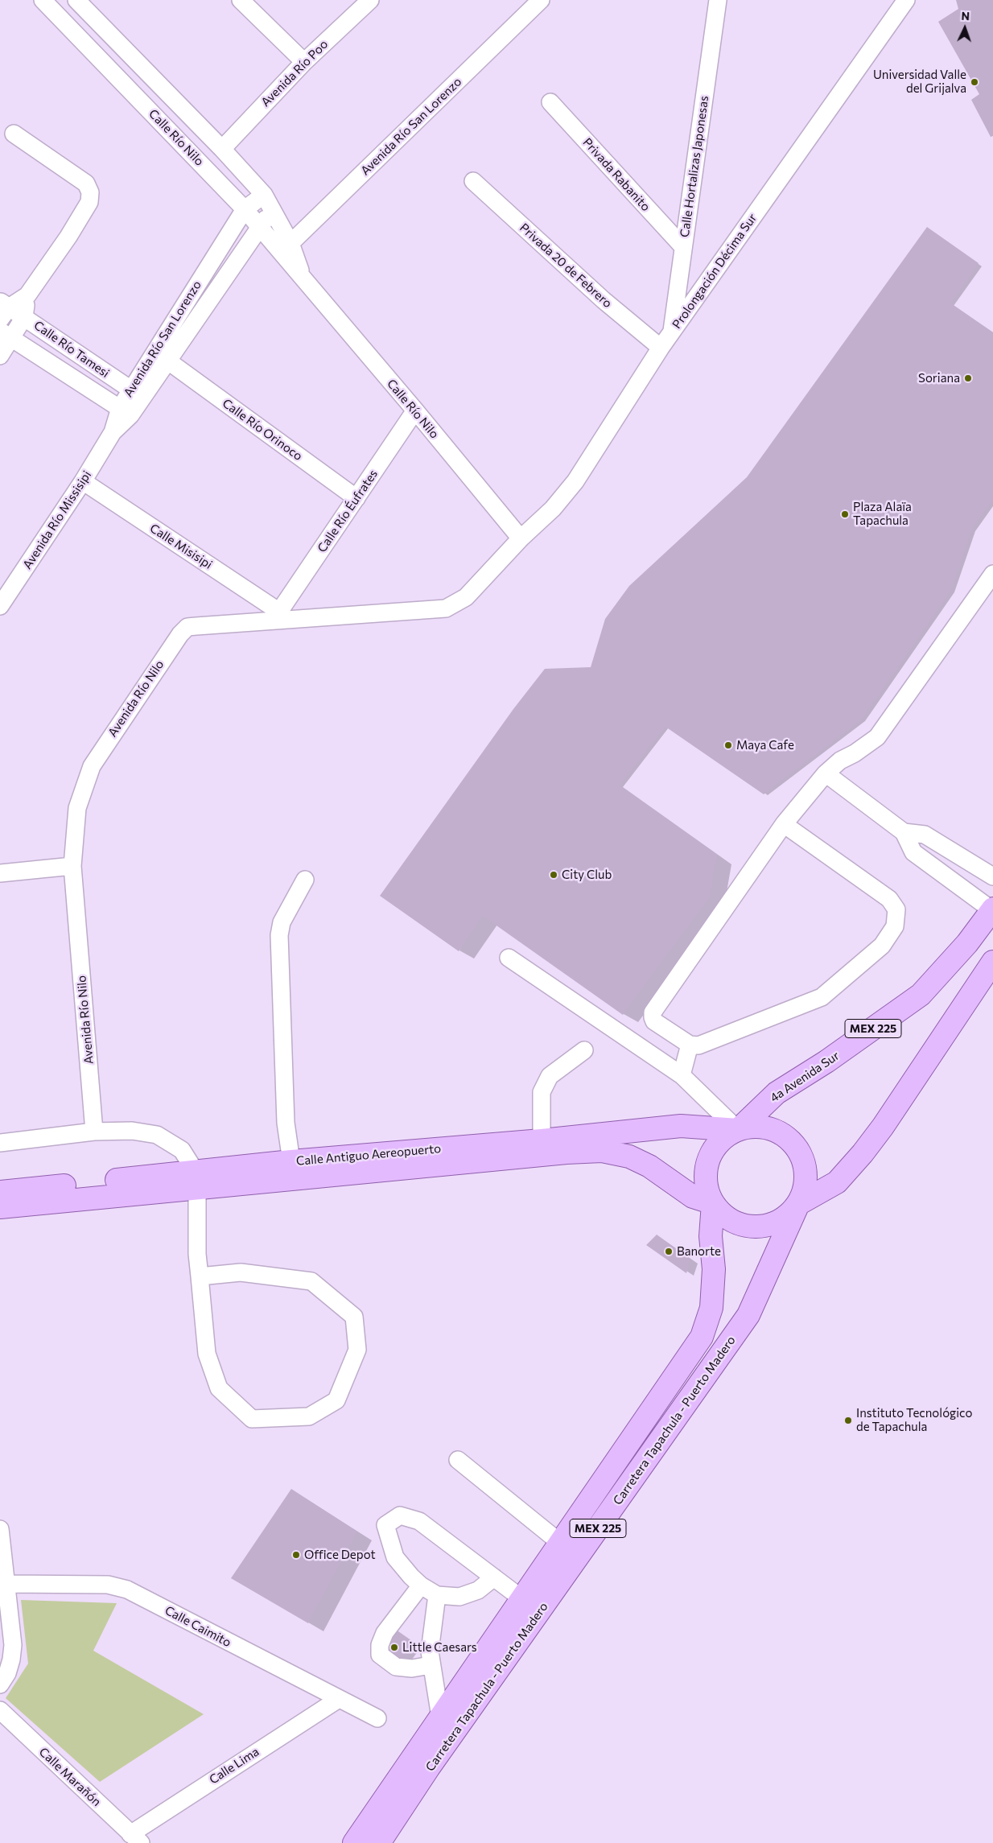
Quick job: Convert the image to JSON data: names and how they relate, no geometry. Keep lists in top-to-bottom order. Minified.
{"streets":{"main road":["MEX 225","4a Avenida Sur","Calle Antiguo Aereopuerto","Carretera Tapachula - Puerto Madero"],"street":["Avenida Río Poo","Avenida Río San Lorenzo","Calle Río Nilo","Calle Hortalizas Japonesas","Privada Rabanito","Privada 20 de Febrero","Prolongación Décima Sur","Calle Río Tamesi","Calle Río Orinoco","Calle Río Éufrates","Avenida Río Missisipi","Calle Misisipi","Avenida Río Nilo","Calle Caimito","Calle Lima","Calle Marañón"]},"crossings":[["Avenida Río Poo","Calle Río Nilo"],["Avenida Río San Lorenzo","Calle Río Nilo"],["Avenida Río San Lorenzo","Calle Río Tamesi"],["Avenida Río San Lorenzo","Calle Río Orinoco"],["Avenida Río San Lorenzo","Avenida Río Missisipi"],["Calle Río Nilo","Prolongación Décima Sur"],["Calle Río Nilo","Calle Río Éufrates"],["Calle Río Nilo","Avenida Río Nilo"],["Calle Hortalizas Japonesas","Privada Rabanito"],["Calle Hortalizas Japonesas","Prolongación Décima Sur"],["Privada 20 de Febrero","Prolongación Décima Sur"],["Prolongación Décima Sur","Avenida Río Nilo"],["Calle Río Tamesi","Avenida Río Missisipi"],["Calle Río Orinoco","Calle Río Éufrates"],["Calle Río Éufrates","Calle Misisipi"],["Calle Río Éufrates","Avenida Río Nilo"],["Avenida Río Missisipi","Calle Misisipi"],["Calle Misisipi","Avenida Río Nilo"],["4a Avenida Sur","Calle Antiguo Aereopuerto"],["4a Avenida Sur","Carretera Tapachula - Puerto Madero"],["Calle Antiguo Aereopuerto","Carretera Tapachula - Puerto Madero"],["Calle Caimito","Calle Lima"],["Calle Lima","Calle Marañón"]],"places":["Universidad Valle del Grijalva","Soriana","Plaza Alaïa Tapachula","Maya Cafe","City Club","Banorte","Instituto Tecnológico de Tapachula","Office Depot","Little Caesars"],"north":"top"}
